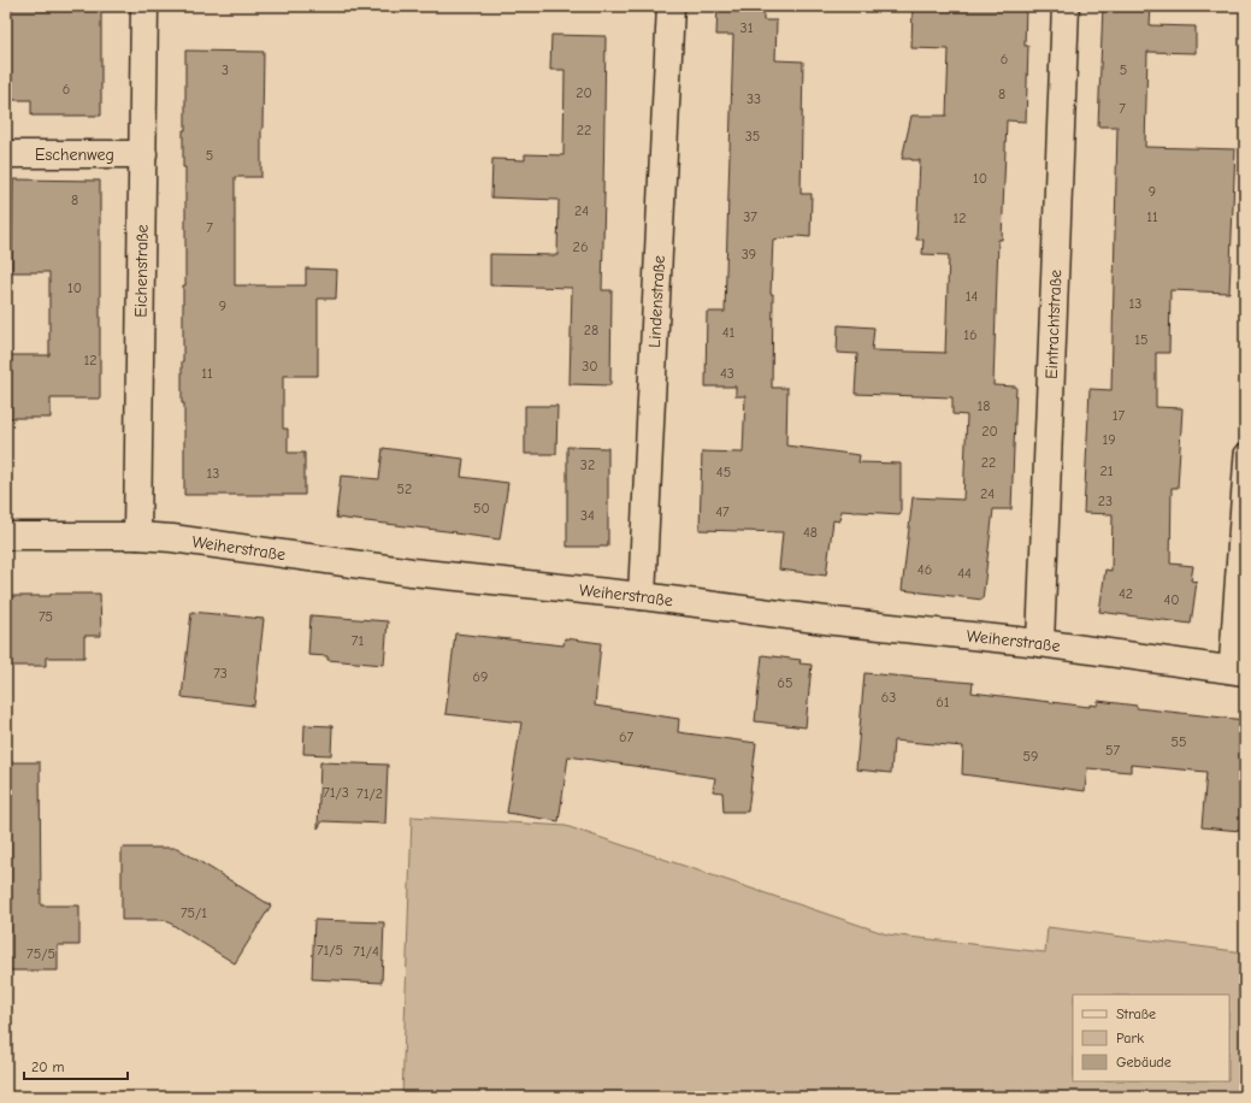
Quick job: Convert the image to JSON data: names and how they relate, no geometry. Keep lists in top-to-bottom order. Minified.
{"streets":{"street":["Eschenweg","Eichenstraße","Lindenstraße","Eintrachtstraße","Weiherstraße"]},"crossings":[["Eschenweg","Eichenstraße"],["Eichenstraße","Weiherstraße"],["Lindenstraße","Weiherstraße"],["Eintrachtstraße","Weiherstraße"]],"house_numbers":["31","6","3","5","6","20","8","33","7","22","35","5","10","9","8","24","37","11","12","7","26","39","10","14","13","9","28","41","16","15","12","30","11","43","18","17","20","19","22","32","21","45","13","52","24","23","50","47","34","48","46","44","42","40","75","71","73","69","65","63","61","67","55","57","59","71/3","71/2","75/1","71/5","71/4","75/5"],"legend":["Straße","Park","Gebäude"],"scale_bar":"20 m"}
